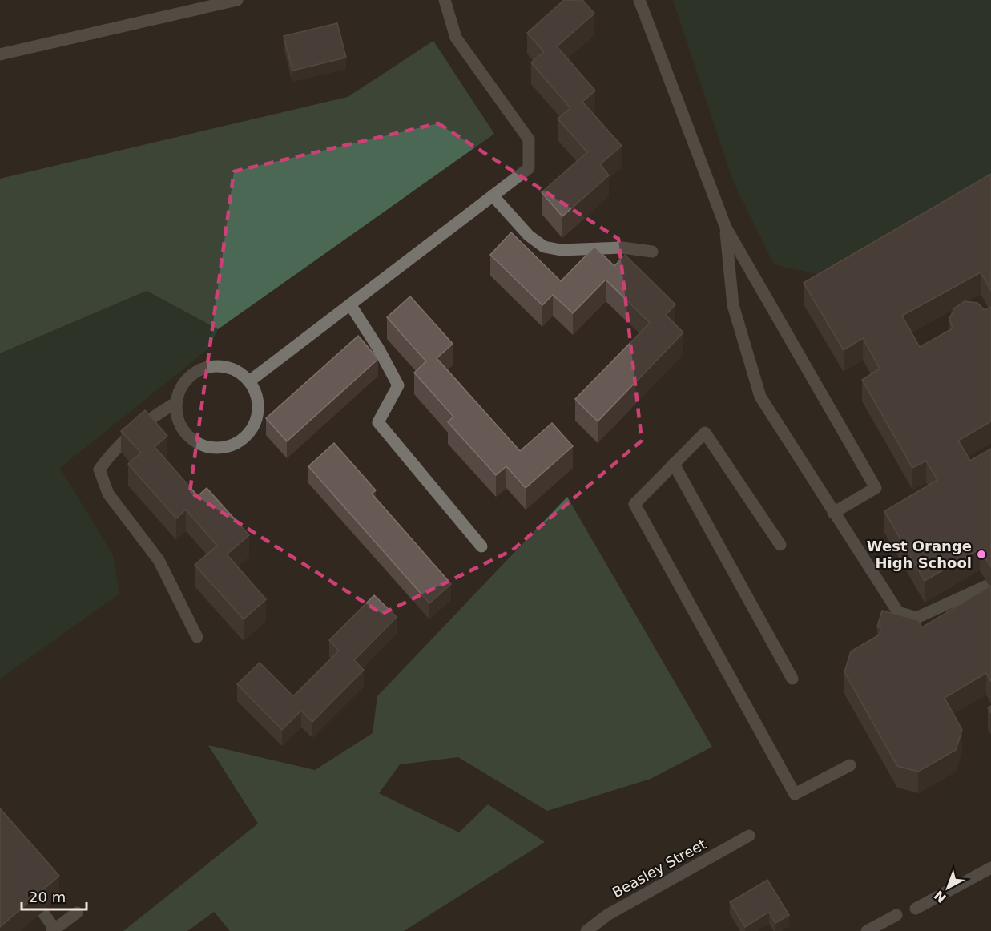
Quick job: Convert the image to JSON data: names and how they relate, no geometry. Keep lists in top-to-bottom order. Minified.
{"streets":{"street":["Beasley Street"]},"places":["West Orange High School"],"scale_bar":"20 m","north":"bottom left"}
